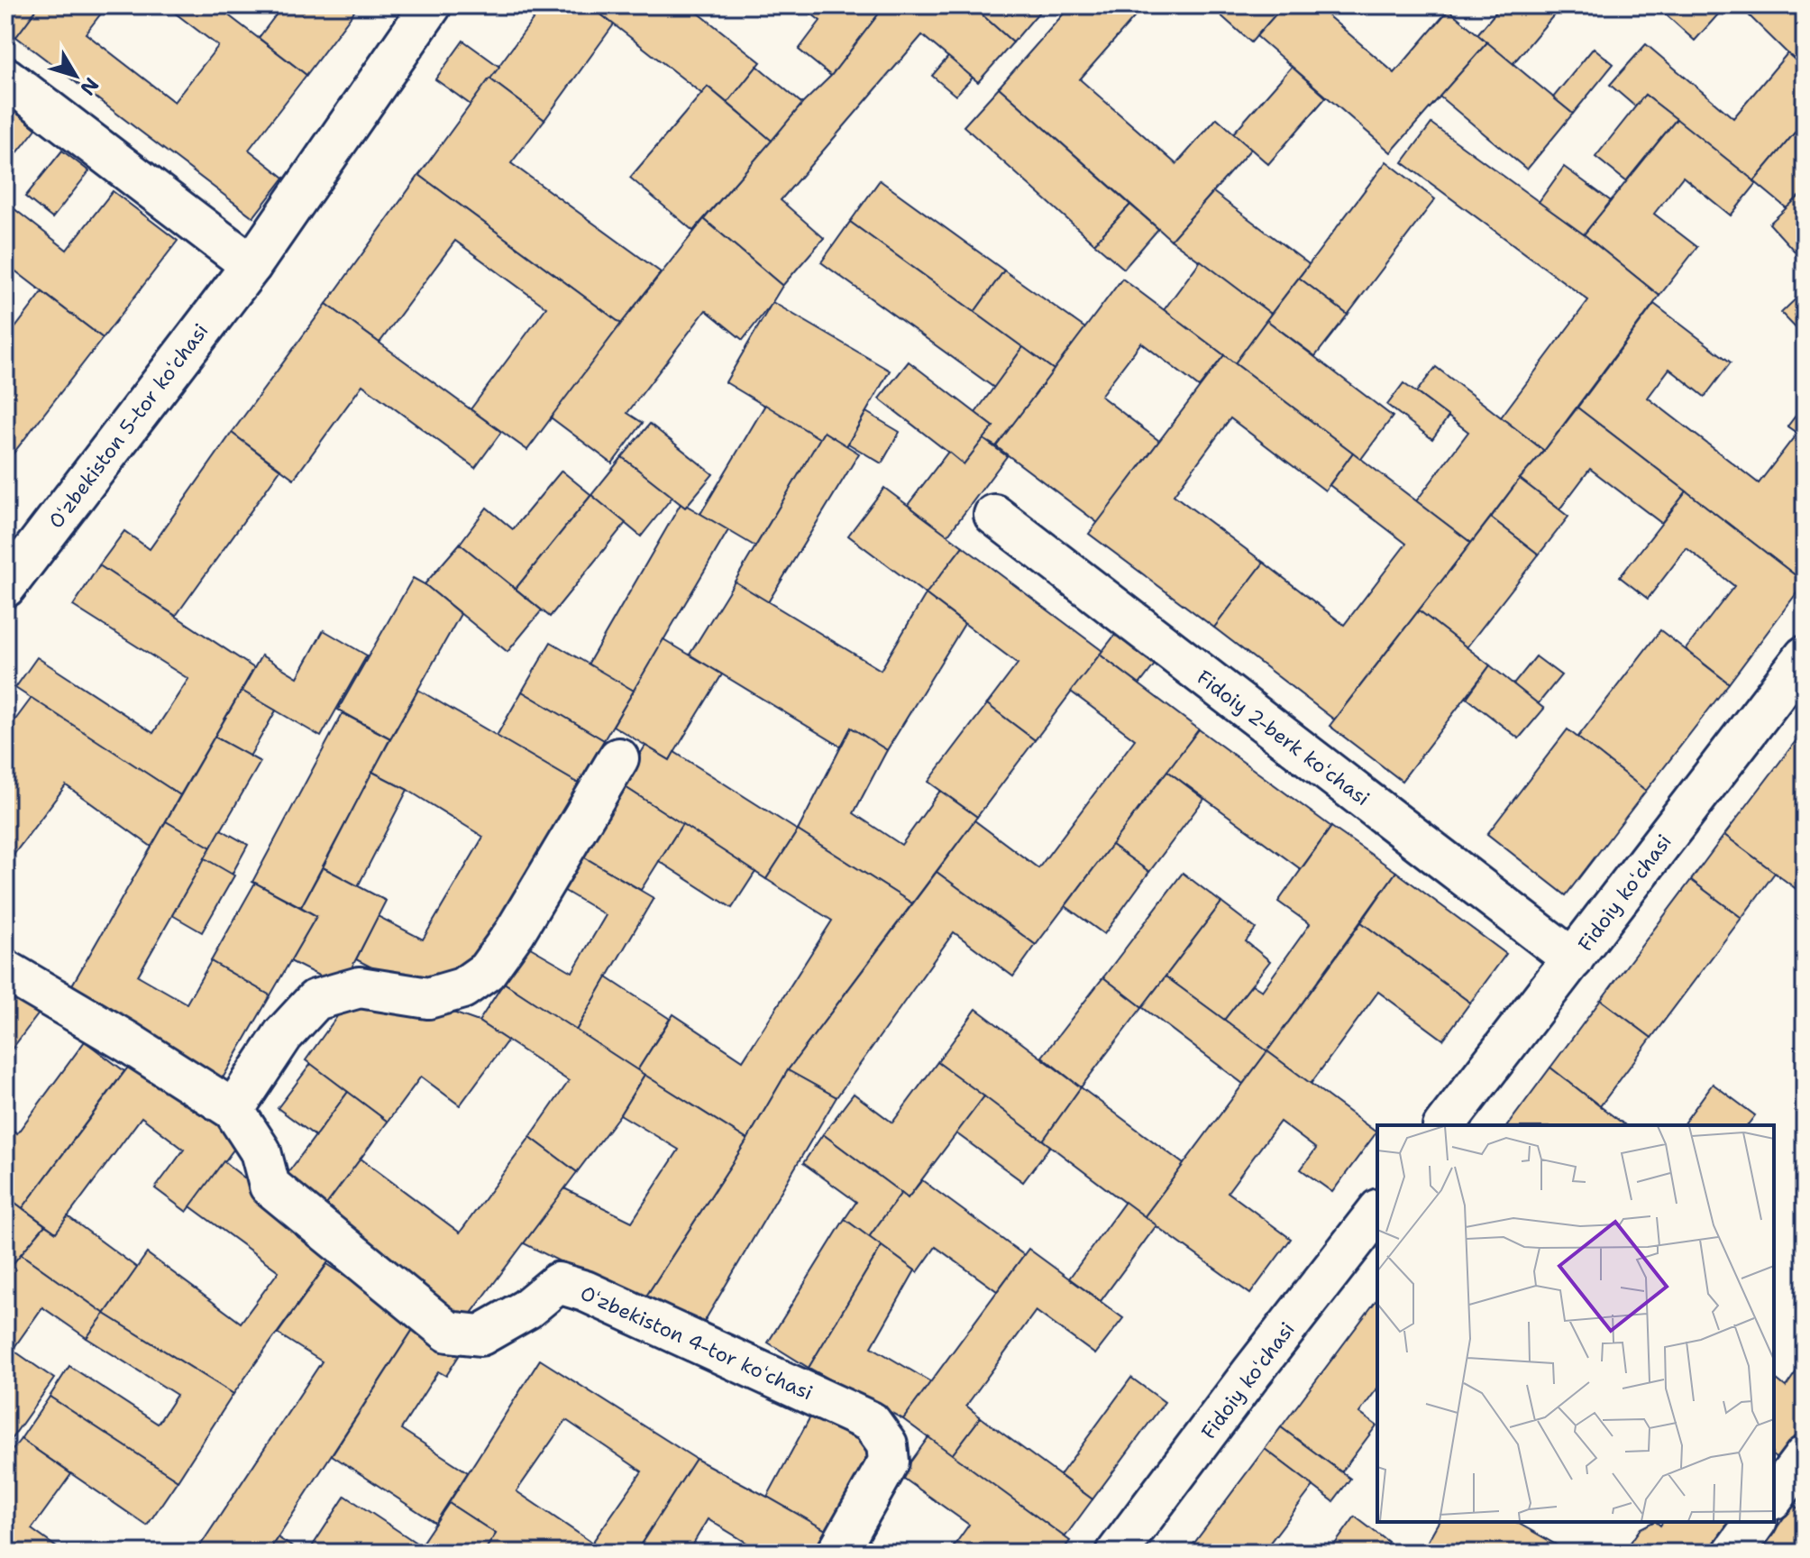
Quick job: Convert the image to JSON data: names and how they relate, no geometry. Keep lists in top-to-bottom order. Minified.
{"streets":{"street":["Oʻzbekiston 5-tor koʻchasi","Fidoiy 2-berk koʻchasi","Fidoiy koʻchasi","Oʻzbekiston 4-tor koʻchasi"]},"crossings":[["Fidoiy 2-berk koʻchasi","Fidoiy koʻchasi"]],"north":"bottom right"}
